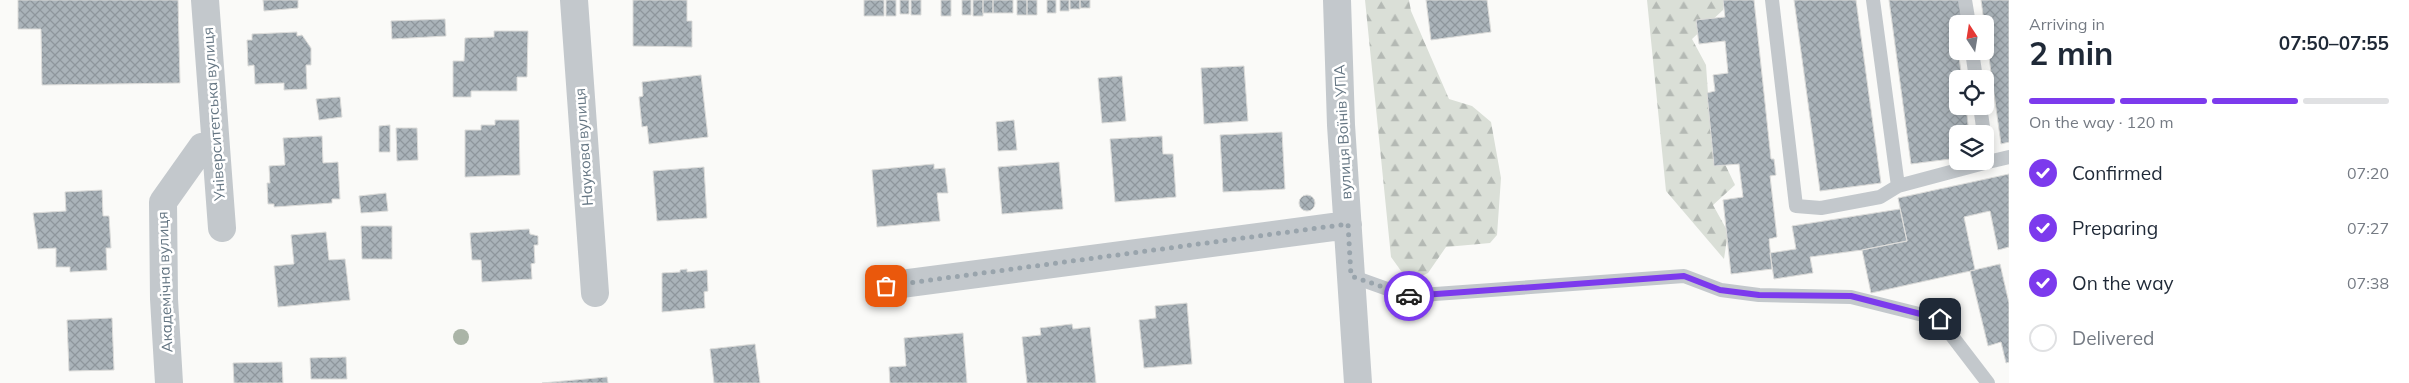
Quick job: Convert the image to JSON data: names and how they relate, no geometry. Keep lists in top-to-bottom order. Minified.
{"streets":{"street":["Університетська вулиця","вулиця Воїнів УПА","Наукова вулиця","Академічна вулиця"]},"crossings":[["Університетська вулиця","Академічна вулиця"]],"north":"top","page":{"heading":["2 min","Arriving in","07:50–07:55"],"bar":"On the way · 120 m","list":[["Confirmed","07:20"],["Preparing","07:27"],["On the way","07:38"],"Delivered"]}}
